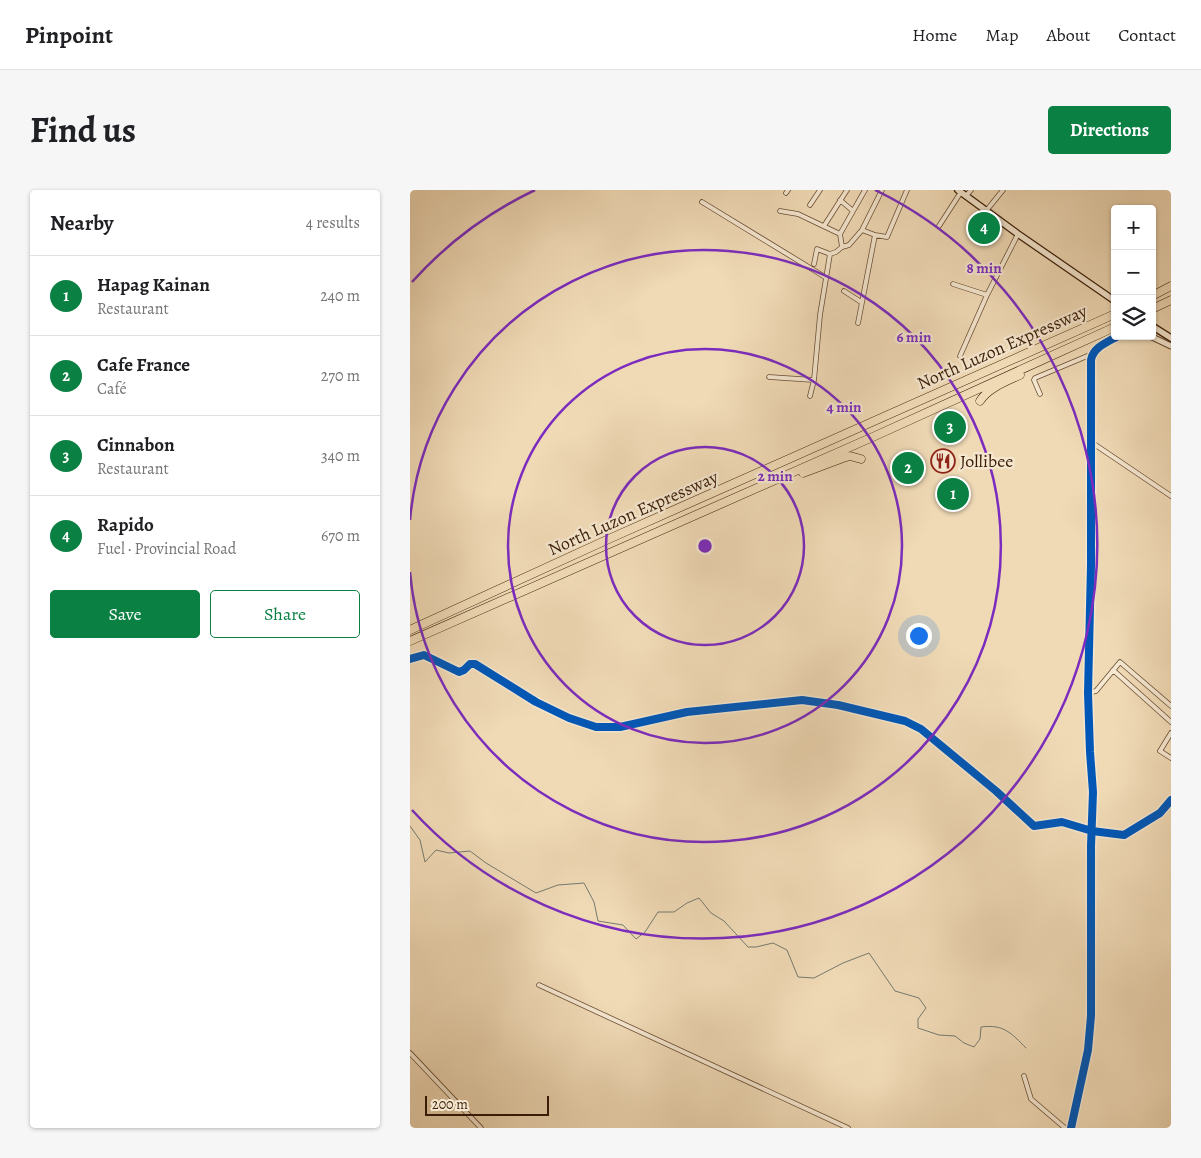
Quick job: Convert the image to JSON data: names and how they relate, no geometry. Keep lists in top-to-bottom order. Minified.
{"streets":{"highway":["North Luzon Expressway"]},"places":{"restaurant":["Jollibee"]},"scale_bar":"200 m","page":{"header":"Pinpoint","nav":["Home","Map","About","Contact"],"title":"Find us","buttons":["Directions",["Save","Share"]],"heading":["Nearby","4 results"],"map_buttons":["+","−"],"pins":["4","3","2","1"],"list":[{"mark":"1","name":"Hapag Kainan","note":"Restaurant","value":"240 m"},{"mark":"2","name":"Cafe France","note":"Café","value":"270 m"},{"mark":"3","name":"Cinnabon","note":"Restaurant","value":"340 m"},{"mark":"4","name":"Rapido","note":"Fuel · Provincial Road","value":"670 m"}],"scale":"200 m"},"rings":["8 min","6 min","4 min","2 min"]}
